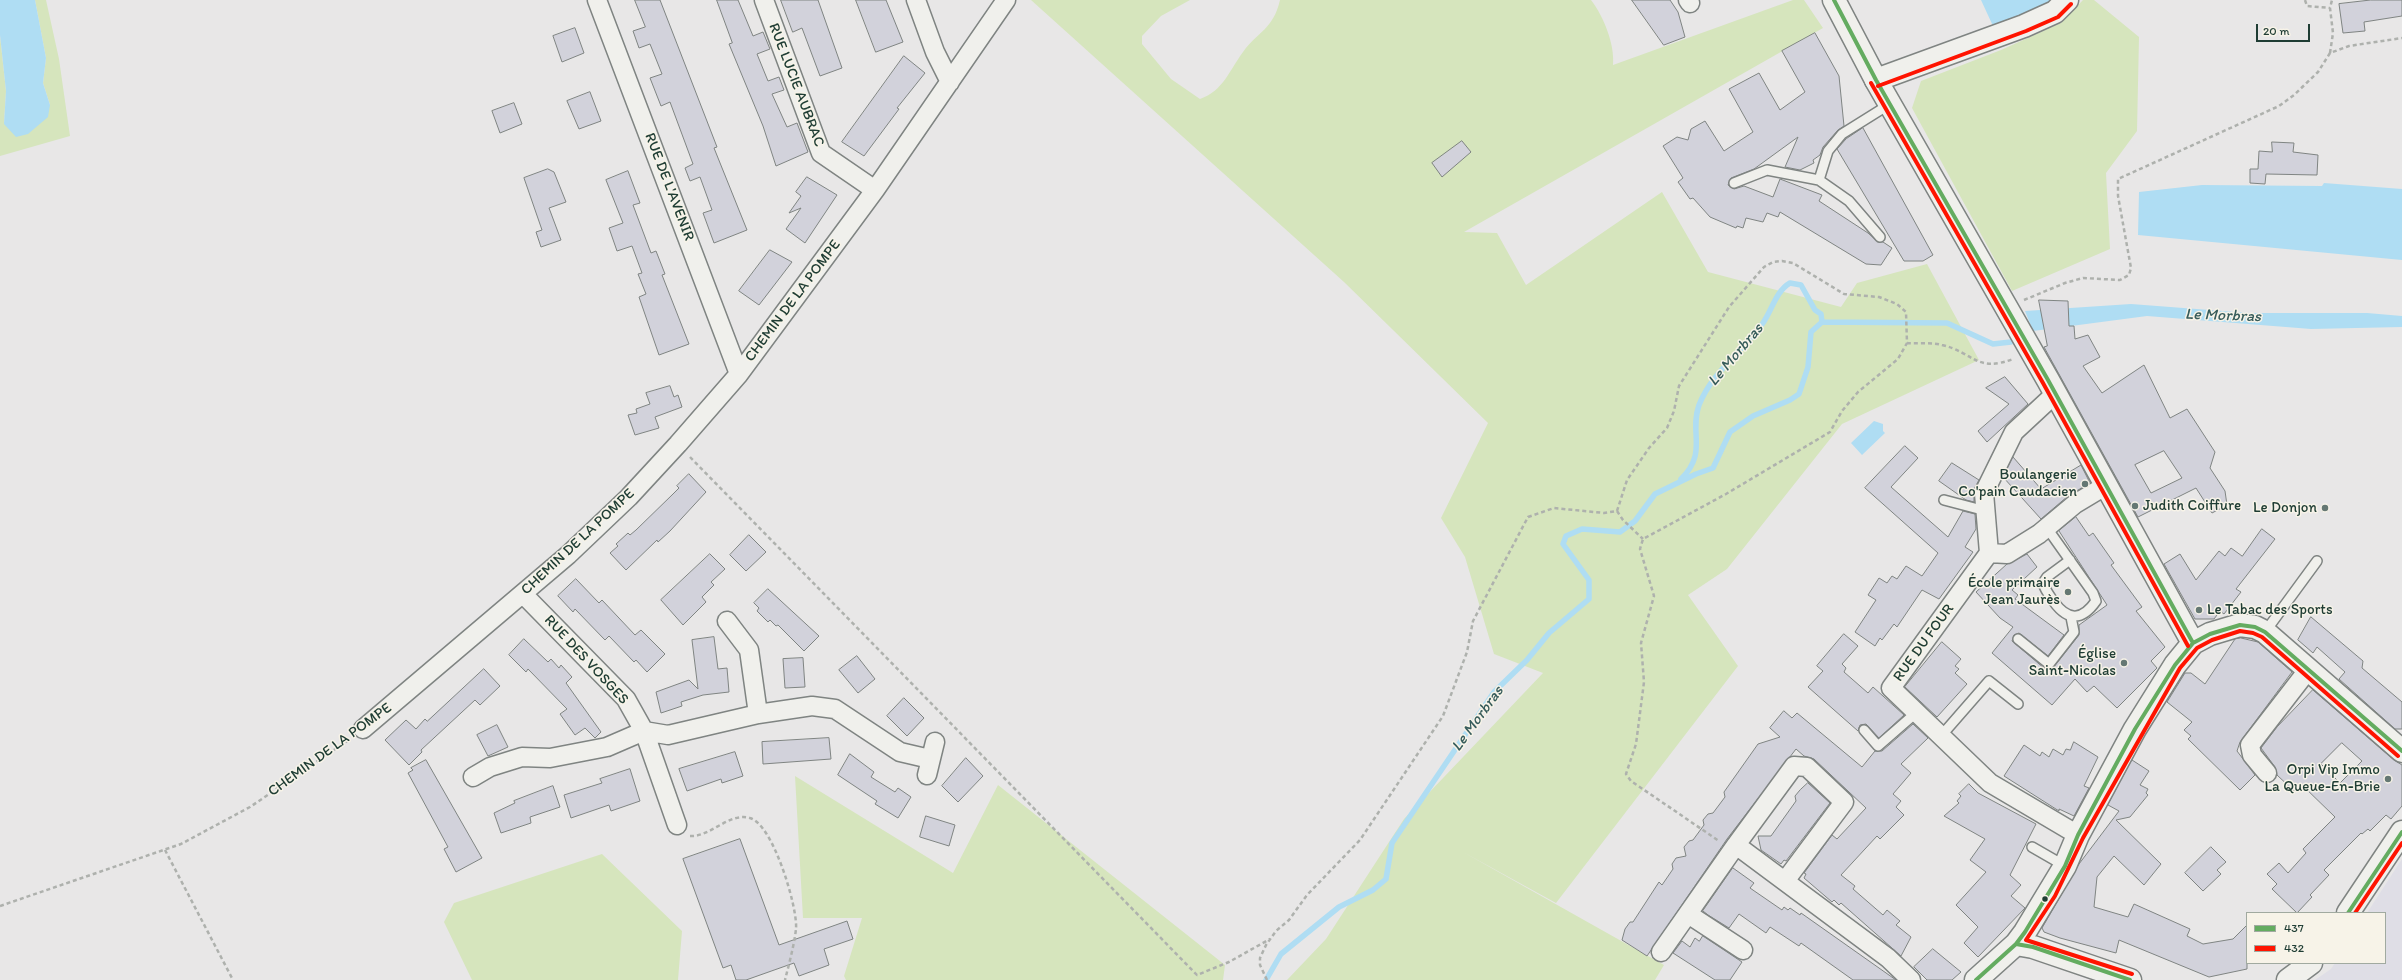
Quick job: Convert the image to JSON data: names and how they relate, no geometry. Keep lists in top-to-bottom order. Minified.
{"streets":{"street":["RUE LUCIE AUBRAC","RUE DE L'AVENIR","CHEMIN DE LA POMPE","RUE DU FOUR","RUE DES VOSGES"]},"crossings":[["RUE LUCIE AUBRAC","CHEMIN DE LA POMPE"],["RUE DE L'AVENIR","CHEMIN DE LA POMPE"],["CHEMIN DE LA POMPE","RUE DES VOSGES"]],"water":["Le Morbras"],"places":["Boulangerie Co'pain Caudacien","Judith Coiffure","Le Donjon","École primaire Jean Jaurès","Le Tabac des Sports","Église Saint-Nicolas","Orpi Vip Immo La Queue-En-Brie"],"lines":["transit line 437","transit line 432"],"legend":["437","432"],"scale_bar":"20 m"}
